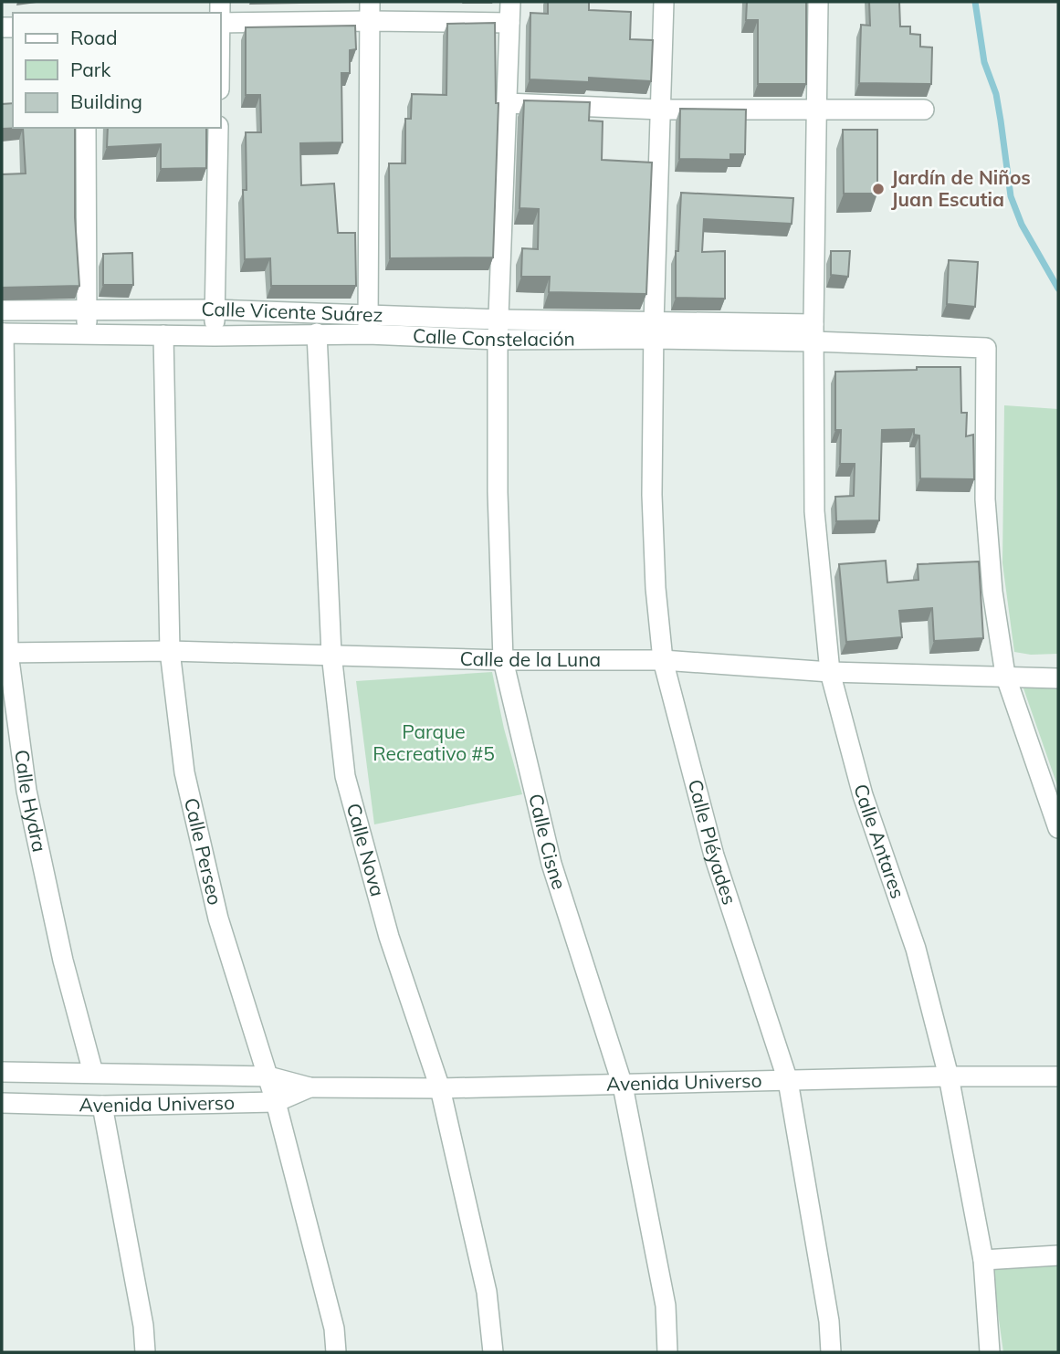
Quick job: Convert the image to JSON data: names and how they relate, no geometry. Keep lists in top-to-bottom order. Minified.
{"streets":{"street":["Calle Vicente Suárez","Calle Constelación","Calle de la Luna","Calle Hydra","Calle Cisne","Calle Antares","Calle Pléyades","Calle Nova","Calle Perseo","Avenida Universo"]},"crossings":[["Calle Vicente Suárez","Calle Constelación"],["Calle Vicente Suárez","Calle Cisne"],["Calle Vicente Suárez","Calle Pléyades"],["Calle Constelación","Calle de la Luna"],["Calle Constelación","Calle Hydra"],["Calle Constelación","Calle Cisne"],["Calle Constelación","Calle Antares"],["Calle Constelación","Calle Pléyades"],["Calle Constelación","Calle Nova"],["Calle Constelación","Calle Perseo"],["Calle de la Luna","Calle Hydra"],["Calle de la Luna","Calle Cisne"],["Calle de la Luna","Calle Antares"],["Calle de la Luna","Calle Pléyades"],["Calle de la Luna","Calle Nova"],["Calle de la Luna","Calle Perseo"],["Calle Hydra","Avenida Universo"],["Calle Cisne","Avenida Universo"],["Calle Antares","Avenida Universo"],["Calle Pléyades","Avenida Universo"],["Calle Nova","Avenida Universo"],["Calle Perseo","Avenida Universo"]],"parks":["Parque Recreativo #5"],"places":["Jardín de Niños Juan Escutia"],"legend":["Road","Park","Building"]}
